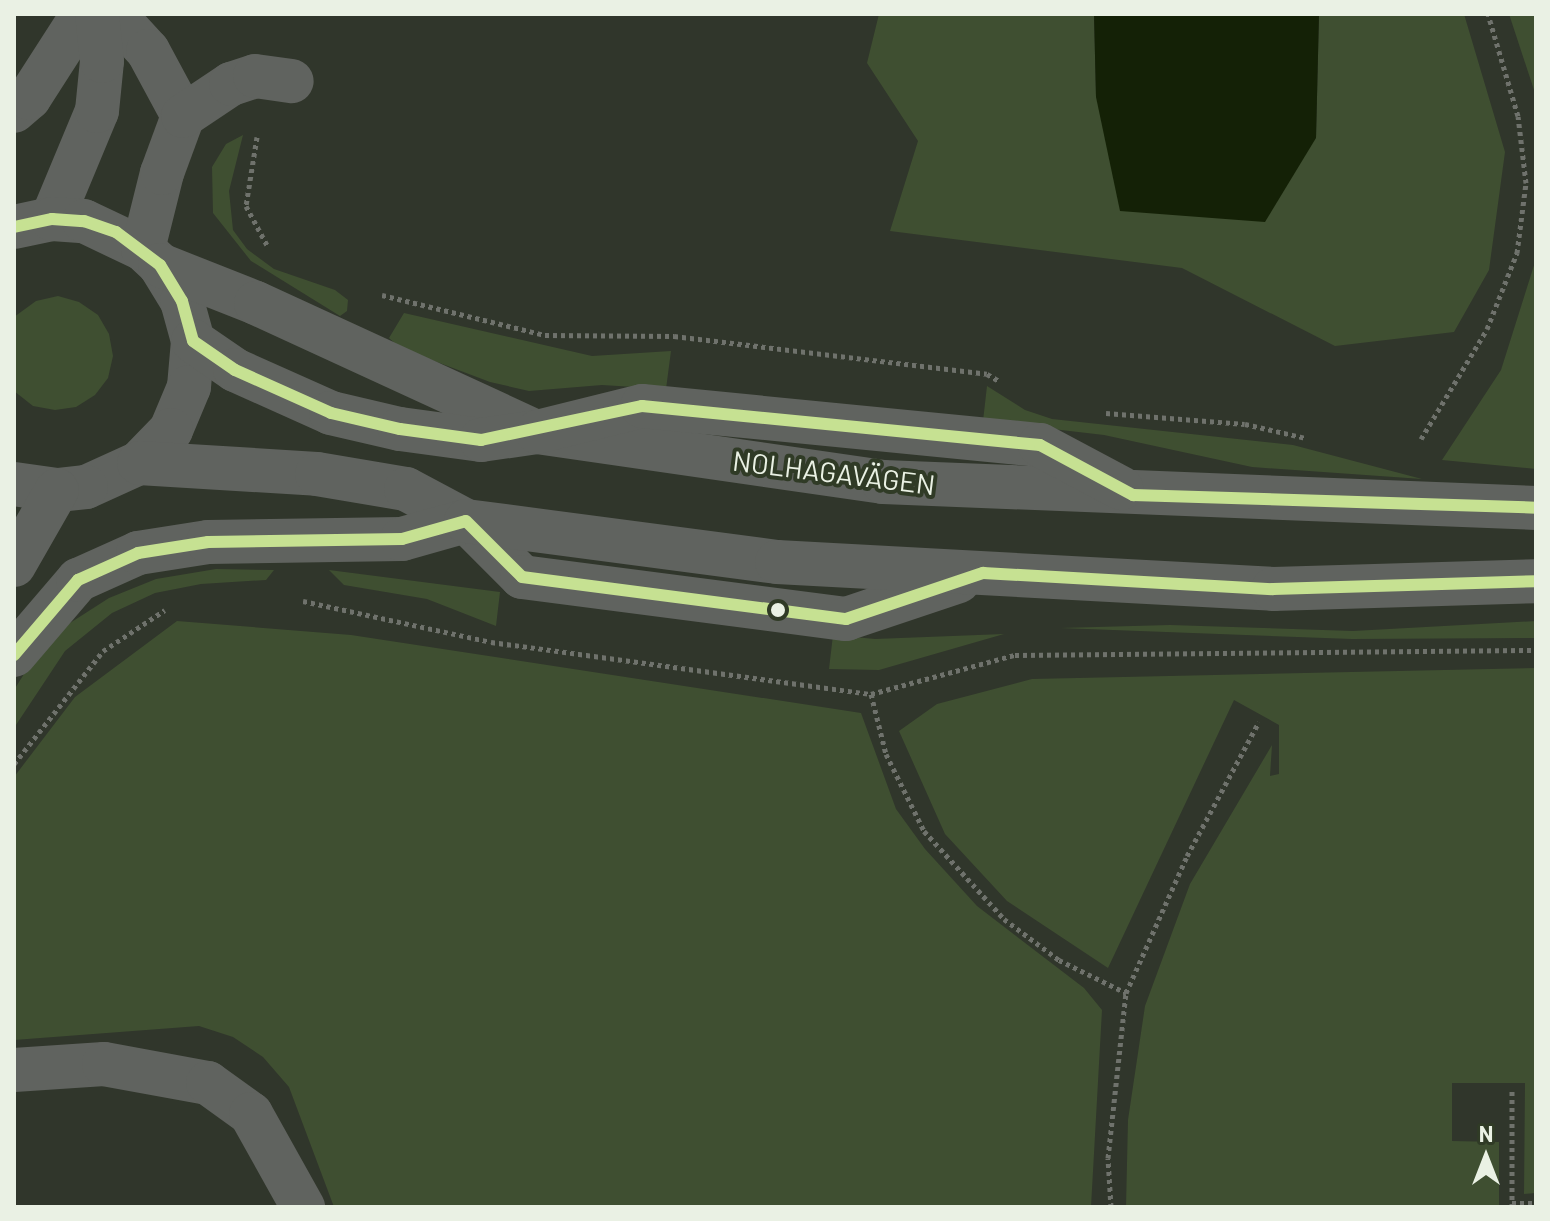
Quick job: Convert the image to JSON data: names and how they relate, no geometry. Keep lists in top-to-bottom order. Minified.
{"streets":{"street":["NOLHAGAVÄGEN"]},"north":"top"}
